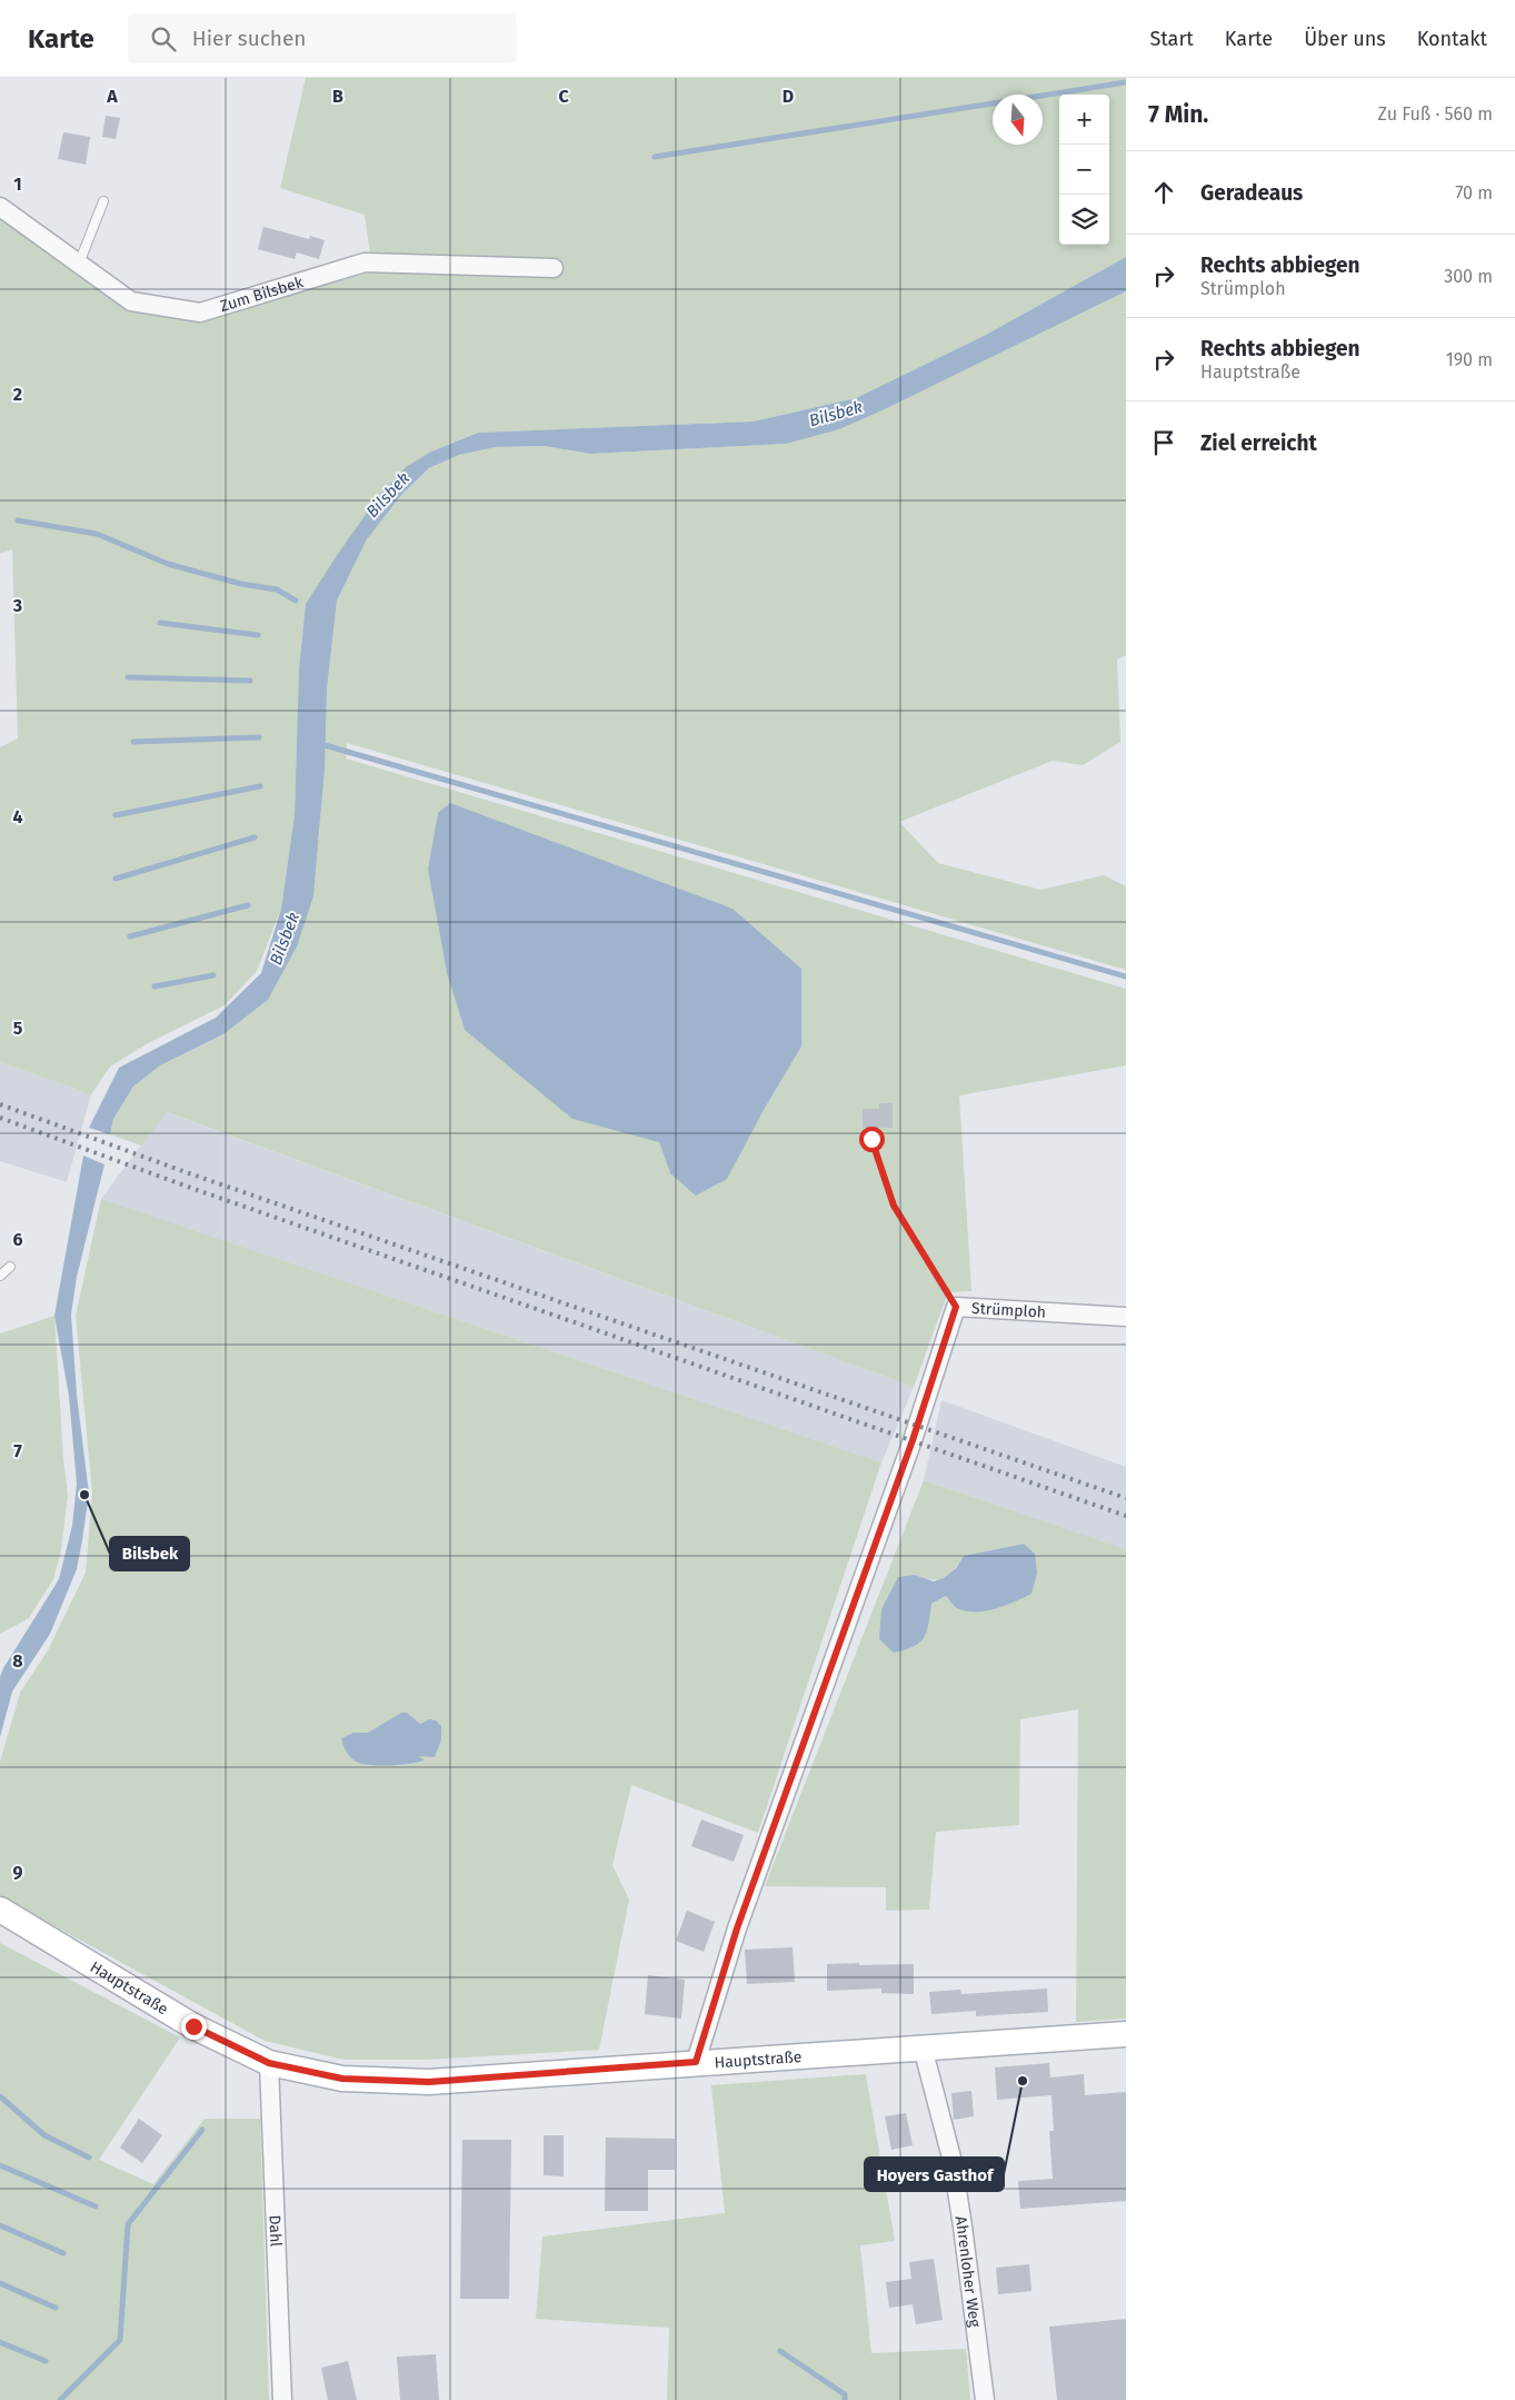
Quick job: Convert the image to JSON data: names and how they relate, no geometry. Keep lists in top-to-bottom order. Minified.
{"streets":{"main road":["Hauptstraße"],"street":["Zum Bilsbek","Strümploh","Dahl","Ahrenloher Weg"]},"crossings":[["Strümploh","Hauptstraße"],["Hauptstraße","Dahl"],["Hauptstraße","Ahrenloher Weg"]],"water":["Bilsbek"],"places":["Bilsbek","Hoyers Gasthof"],"north":"bottom","page":{"header":"Karte","search":"Hier suchen","nav":["Start","Karte","Über uns","Kontakt"],"heading":["7 Min.","Zu Fuß · 560 m"],"map_buttons":["+","−"],"list":[["Geradeaus","70 m"],["Rechts abbiegen","Strümploh","300 m"],["Rechts abbiegen","Hauptstraße","190 m"],"Ziel erreicht"]},"grid":{"columns":["A","B","C","D"],"rows":["1","2","3","4","5","6","7","8","9"]}}
